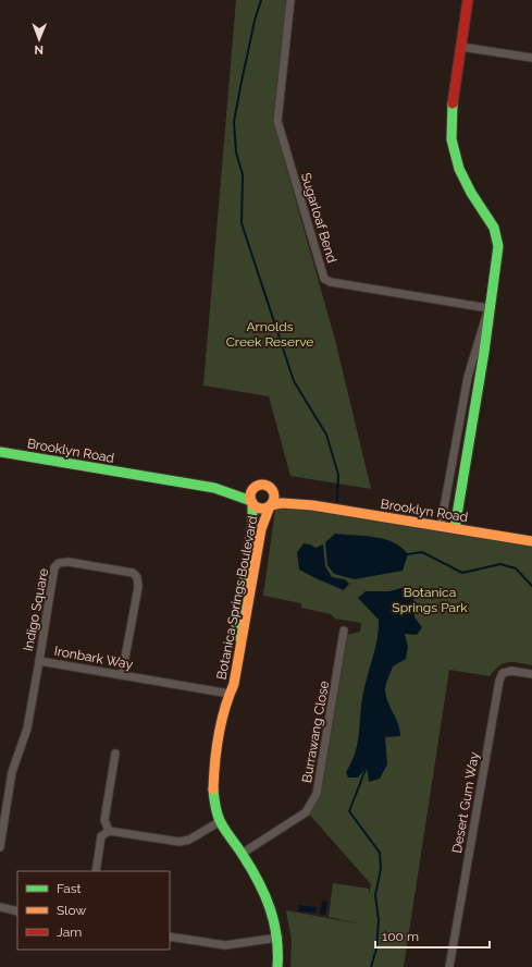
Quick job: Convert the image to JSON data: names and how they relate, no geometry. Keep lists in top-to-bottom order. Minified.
{"streets":{"street":["Sugarloaf Bend","Brooklyn Road","Botanica Springs Boulevard","Indigo Square","Ironbark Way","Burrawang Close","Desert Gum Way"]},"crossings":[["Brooklyn Road","Botanica Springs Boulevard"],["Botanica Springs Boulevard","Ironbark Way"],["Botanica Springs Boulevard","Burrawang Close"],["Indigo Square","Ironbark Way"]],"parks":["Arnolds Creek Reserve","Botanica Springs Park"],"legend":["Fast","Slow","Jam"],"scale_bar":"100 m","north":"bottom"}
